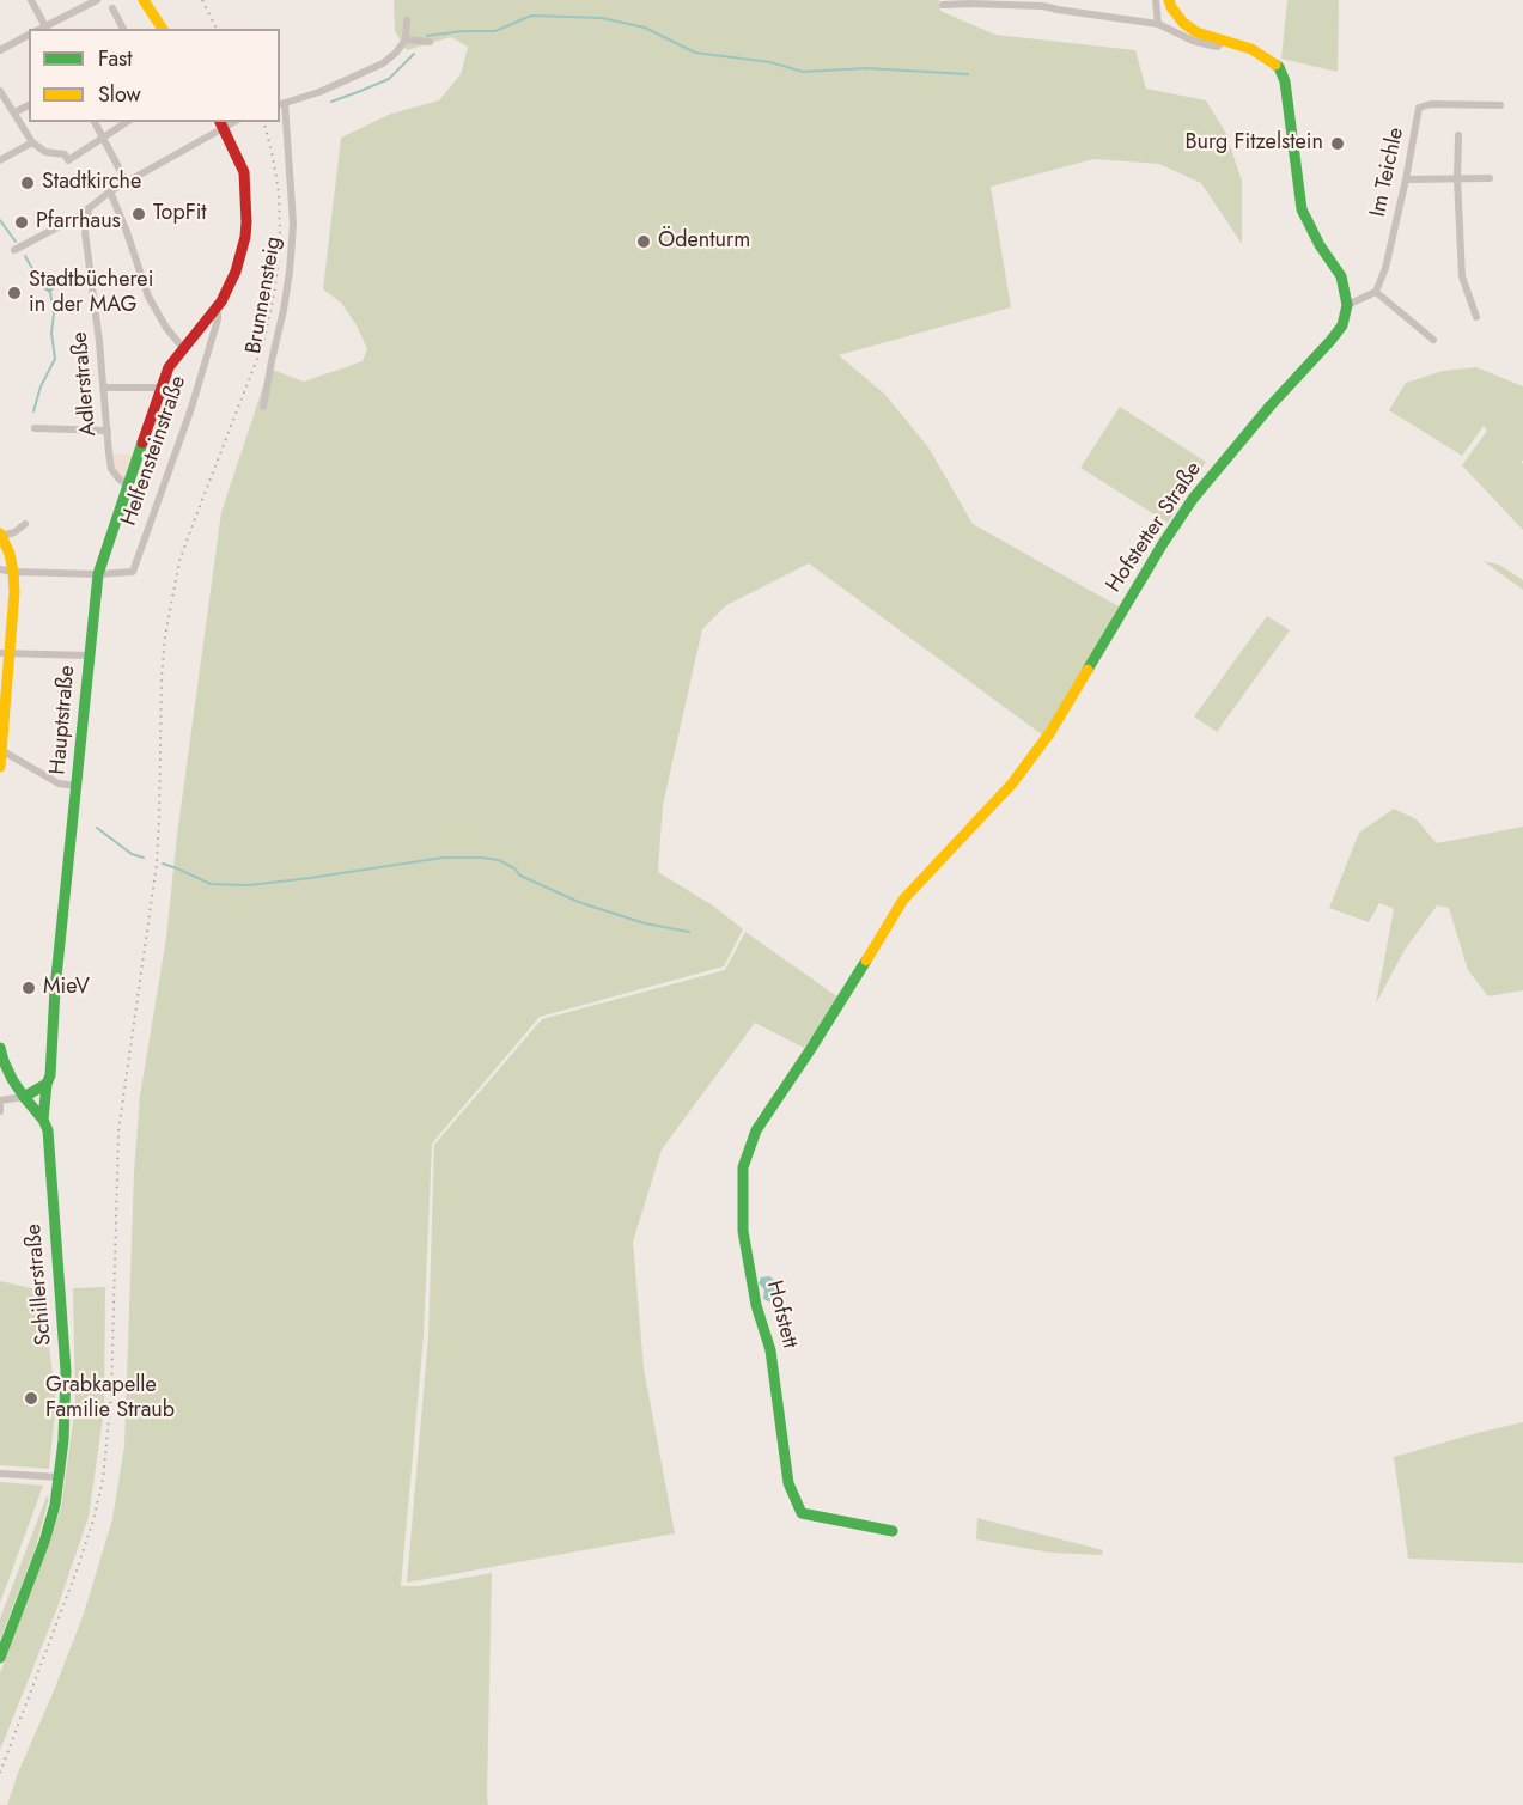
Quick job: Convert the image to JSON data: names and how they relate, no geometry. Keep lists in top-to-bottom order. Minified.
{"streets":{"street":["Im Teichle","Brunnensteig","Adlerstraße","Helfensteinstraße","Hofstetter Straße","Hauptstraße","Schillerstraße","Hofstett"]},"crossings":[["Adlerstraße","Hauptstraße"],["Helfensteinstraße","Hauptstraße"],["Hofstetter Straße","Hofstett"],["Hauptstraße","Schillerstraße"]],"places":["Burg Fitzelstein","Stadtkirche","TopFit","Pfarrhaus","Ödenturm","Stadtbücherei in der MAG","MieV","Grabkapelle Familie Straub"],"legend":["Fast","Slow"]}
